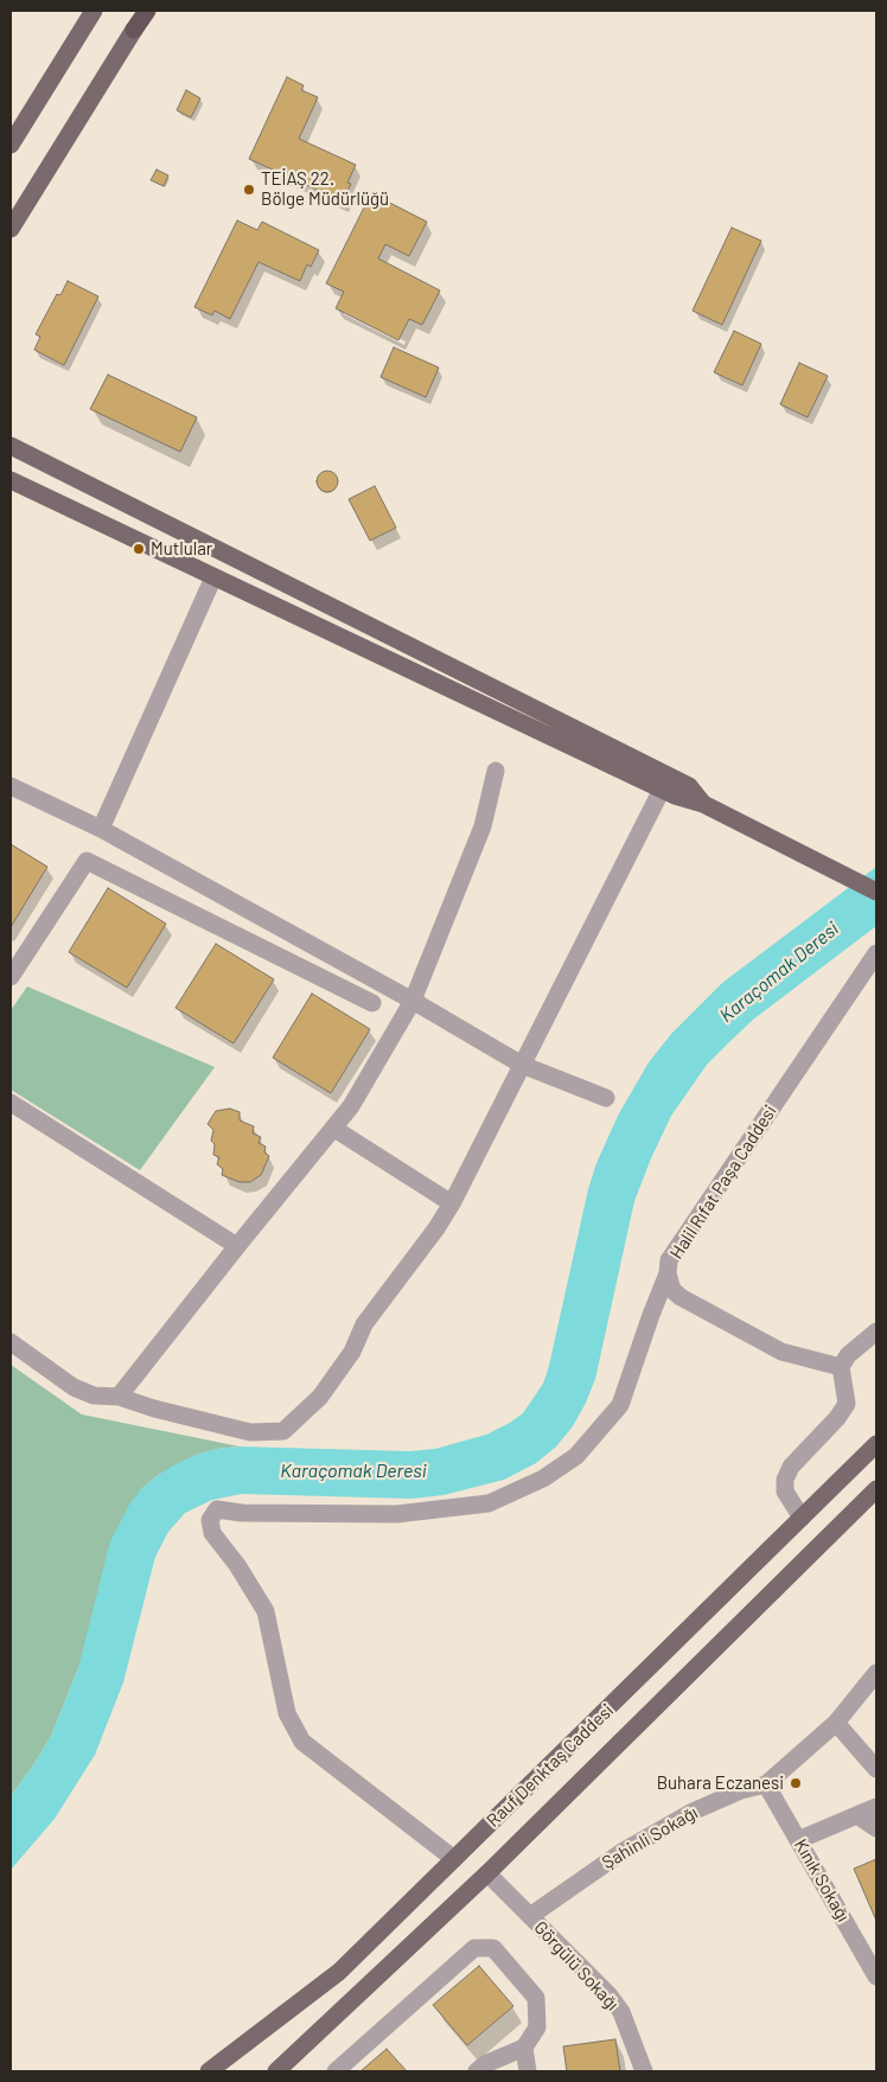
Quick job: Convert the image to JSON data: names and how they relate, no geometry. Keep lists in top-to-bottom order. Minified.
{"streets":{"main road":["Rauf Denktaş Caddesi"],"street":["Halil Rıfat Paşa Caddesi","Şahinli Sokağı","Kınık Sokağı","Görgülü Sokağı"]},"crossings":[["Rauf Denktaş Caddesi","Görgülü Sokağı"],["Şahinli Sokağı","Kınık Sokağı"],["Şahinli Sokağı","Görgülü Sokağı"]],"water":["Karaçomak Deresi"],"places":["TEİAŞ 22. Bölge Müdürlüğü","Mutlular","Buhara Eczanesi"]}
